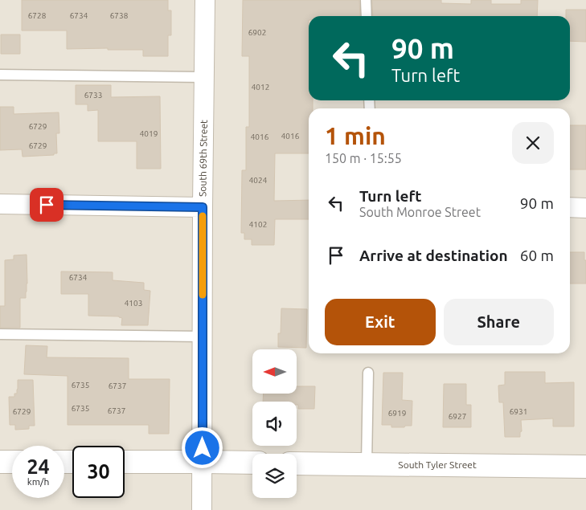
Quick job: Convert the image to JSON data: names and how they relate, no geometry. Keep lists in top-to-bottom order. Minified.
{"streets":{"street":["South 69th Street","South Tyler Street"]},"house_numbers":["6728","6734","6738","6902","4012","6733","6729","4019","4016","4016","6729","4024","4102","6734","4103","6735","6737","6735","6737","6729","6931","6919","6927"],"north":"left","page":{"turn":["90 m","Turn left"],"heading":["1 min","150 m · 15:55"],"list":[{"name":"Turn left","note":"South Monroe Street","value":"90 m"},{"name":"Arrive at destination","value":"60 m"}],"buttons":["Exit","Share"],"speed":"24 km/h","limit":"30"}}
